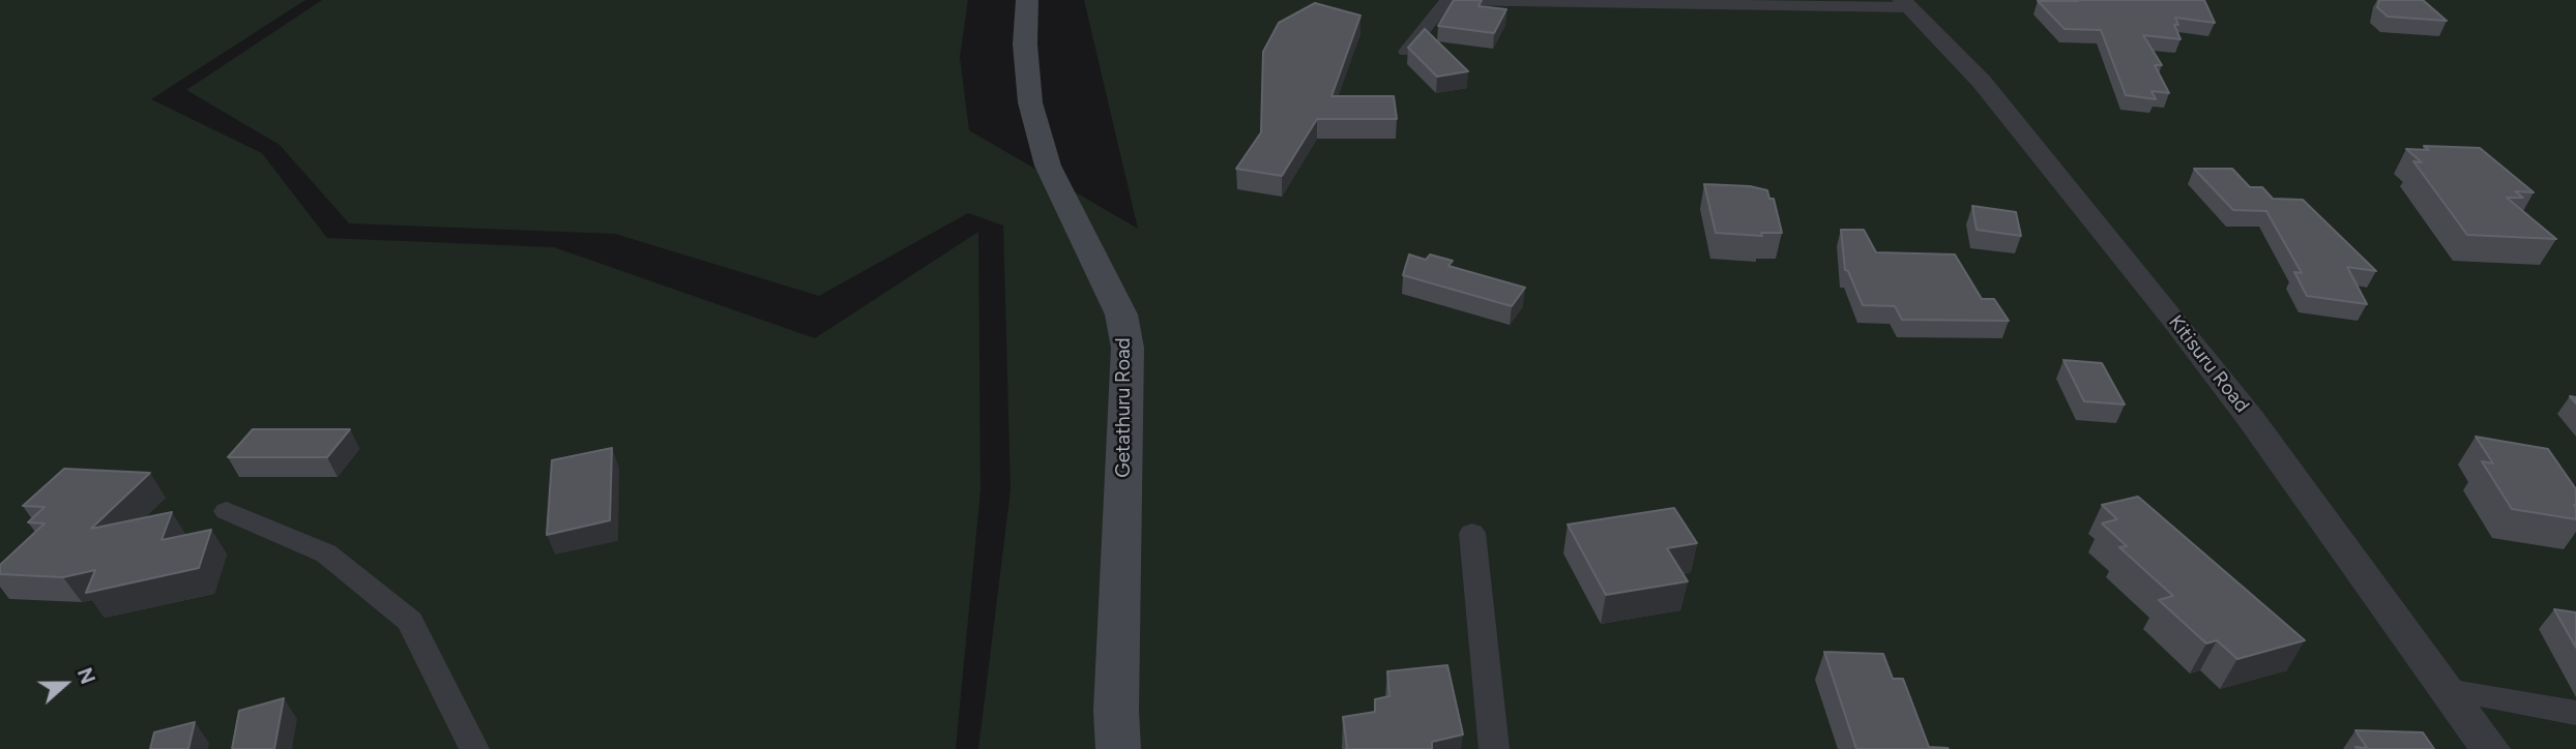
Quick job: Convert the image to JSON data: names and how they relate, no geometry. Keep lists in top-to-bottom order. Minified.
{"streets":{"main road":["Getathuru Road"],"street":["Kitisuru Road"]},"north":"right"}
